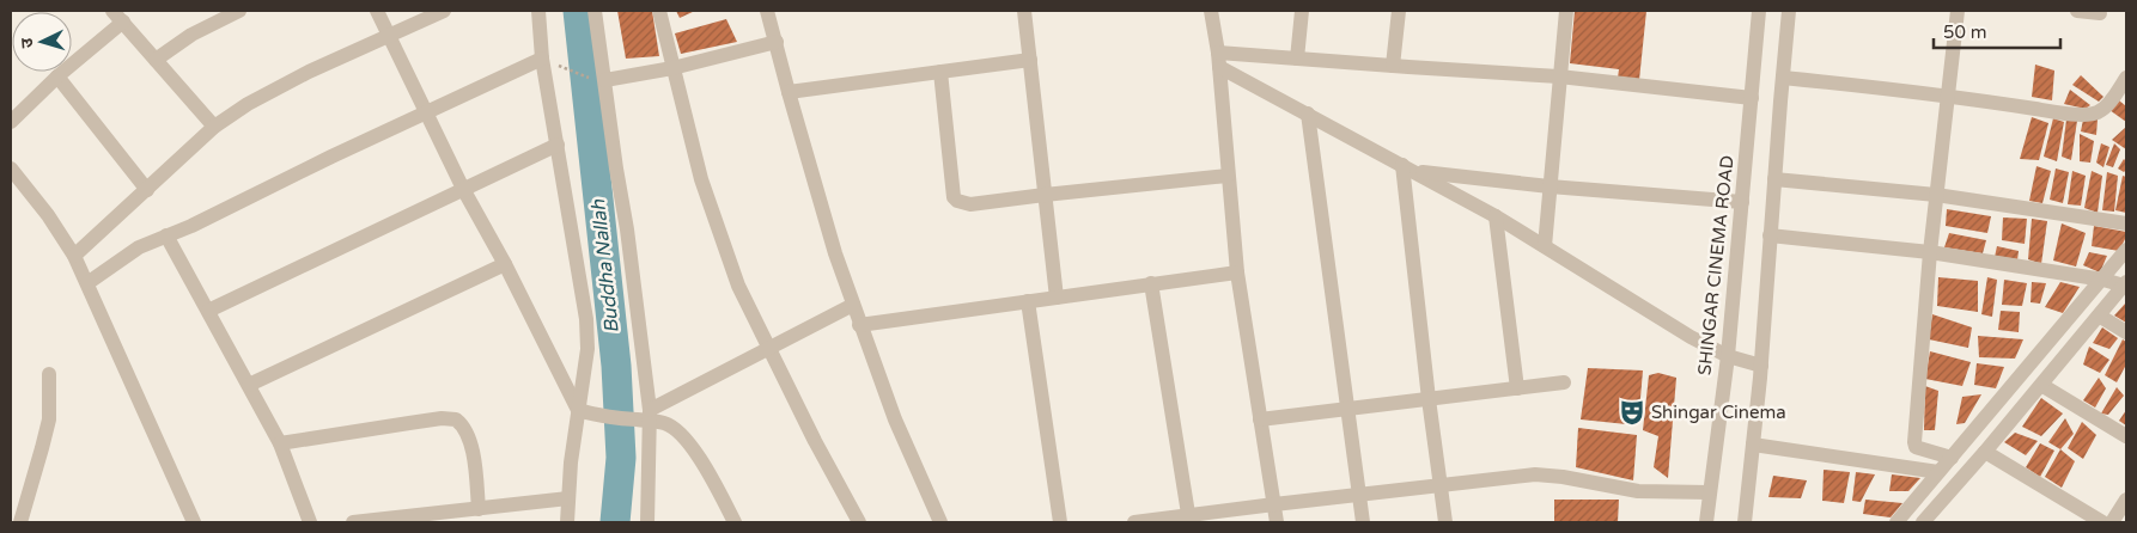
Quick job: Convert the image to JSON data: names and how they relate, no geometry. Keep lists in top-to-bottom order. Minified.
{"streets":{"street":["SHINGAR CINEMA ROAD"]},"water":["Buddha Nallah"],"places":{"theatre":["Shingar Cinema"]},"scale_bar":"50 m","north":"left"}
